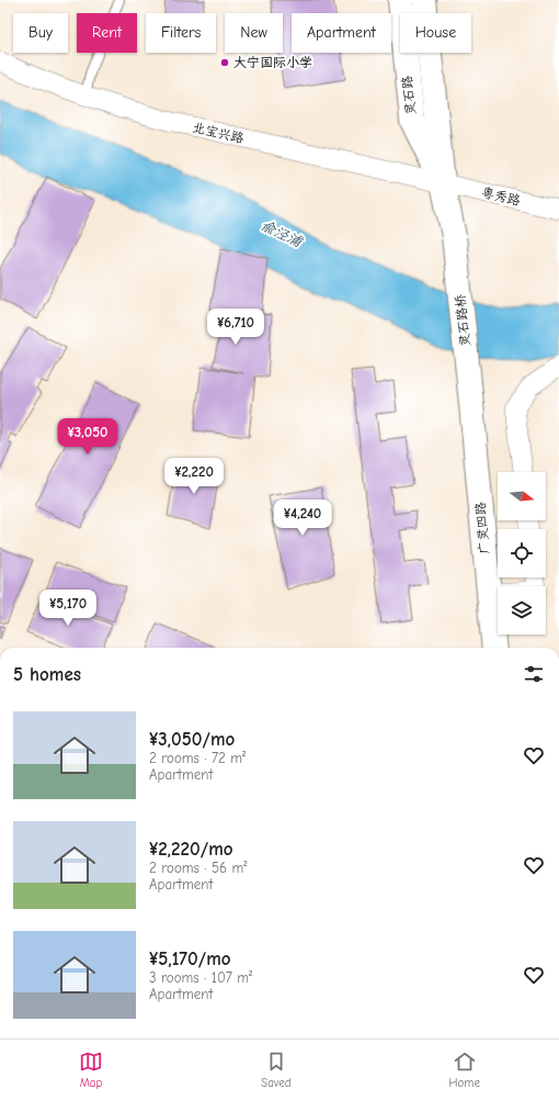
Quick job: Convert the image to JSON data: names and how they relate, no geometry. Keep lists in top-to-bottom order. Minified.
{"streets":{"main road":["灵石路","灵石路桥","广灵四路"],"street":["北宝兴路","粤秀路"]},"crossings":[["灵石路","北宝兴路"],["灵石路","粤秀路"],["灵石路","灵石路桥"],["北宝兴路","粤秀路"],["灵石路桥","广灵四路"]],"water":["俞泾浦"],"places":["大宁国际小学"],"north":"right","page":{"chip":["Buy","Rent","Filters","New","Apartment","House"],"price":["¥6,710","¥3,050","¥2,220","¥4,240","¥5,170"],"heading":"5 homes","list":[{"name":"¥3,050/mo","note":"2 rooms · 72 m² · Apartment"},{"name":"¥2,220/mo","note":"2 rooms · 56 m² · Apartment"},{"name":"¥5,170/mo","note":"3 rooms · 107 m² · Apartment"}],"tabs":["Map","Saved","Home"]}}
